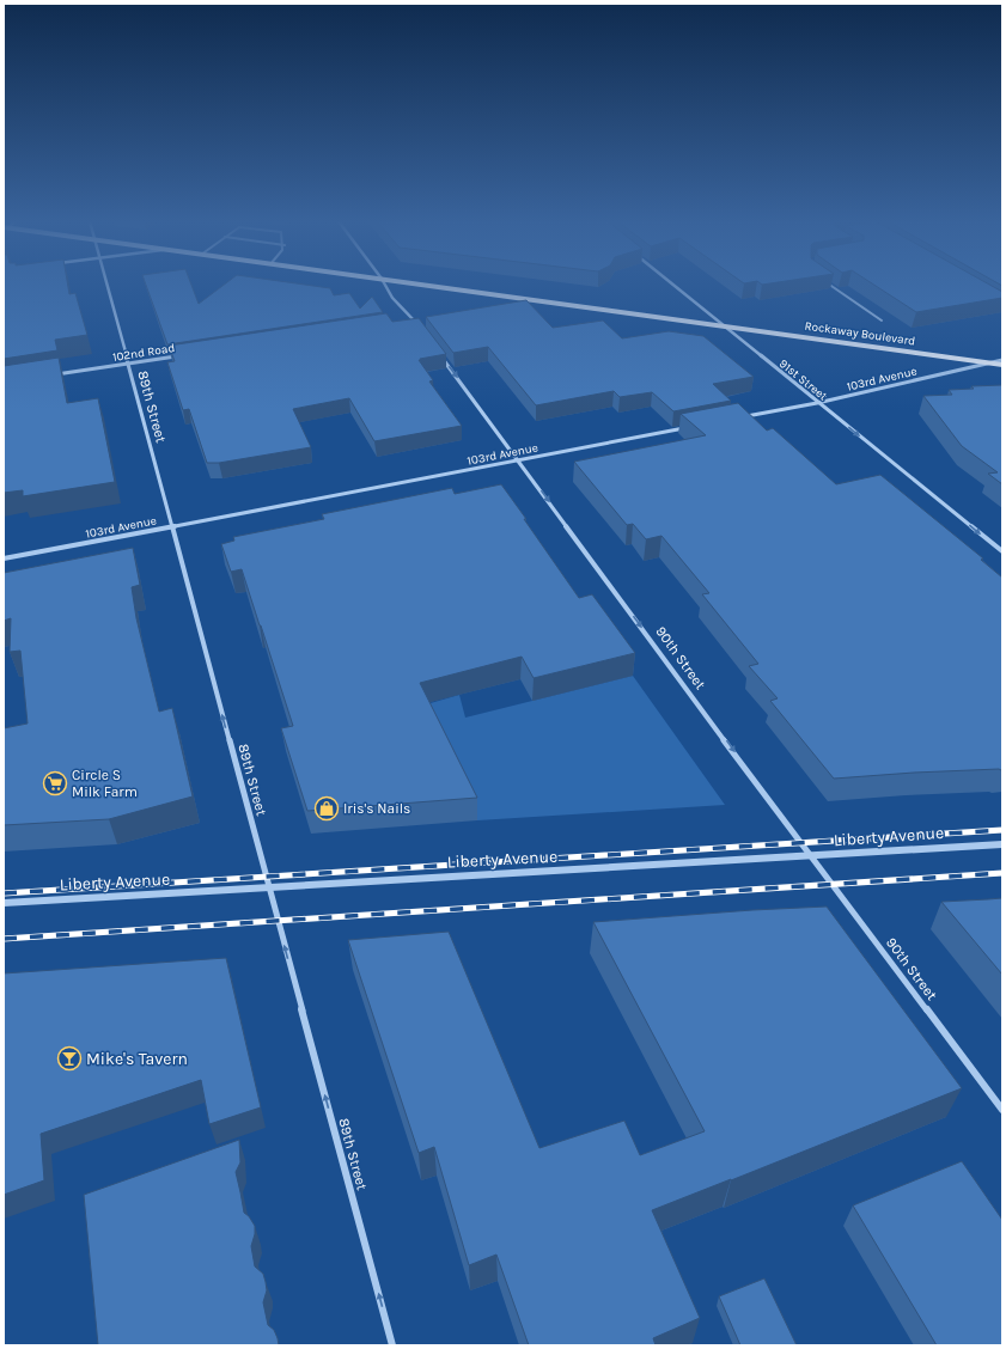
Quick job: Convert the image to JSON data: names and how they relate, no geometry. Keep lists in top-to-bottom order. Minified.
{"streets":{"main road":["Rockaway Boulevard"],"street":["102nd Road","103rd Avenue","91st Street","89th Street","90th Street","Liberty Avenue"]},"crossings":[["Rockaway Boulevard","103rd Avenue"],["Rockaway Boulevard","91st Street"],["102nd Road","89th Street"],["103rd Avenue","91st Street"],["103rd Avenue","89th Street"],["103rd Avenue","90th Street"],["89th Street","Liberty Avenue"],["90th Street","Liberty Avenue"]],"one_way":["91st Street","89th Street","90th Street"],"places":{"supermarket":["Circle S Milk Farm"],"shop":["Iris's Nails"],"bar":["Mike's Tavern"]}}
